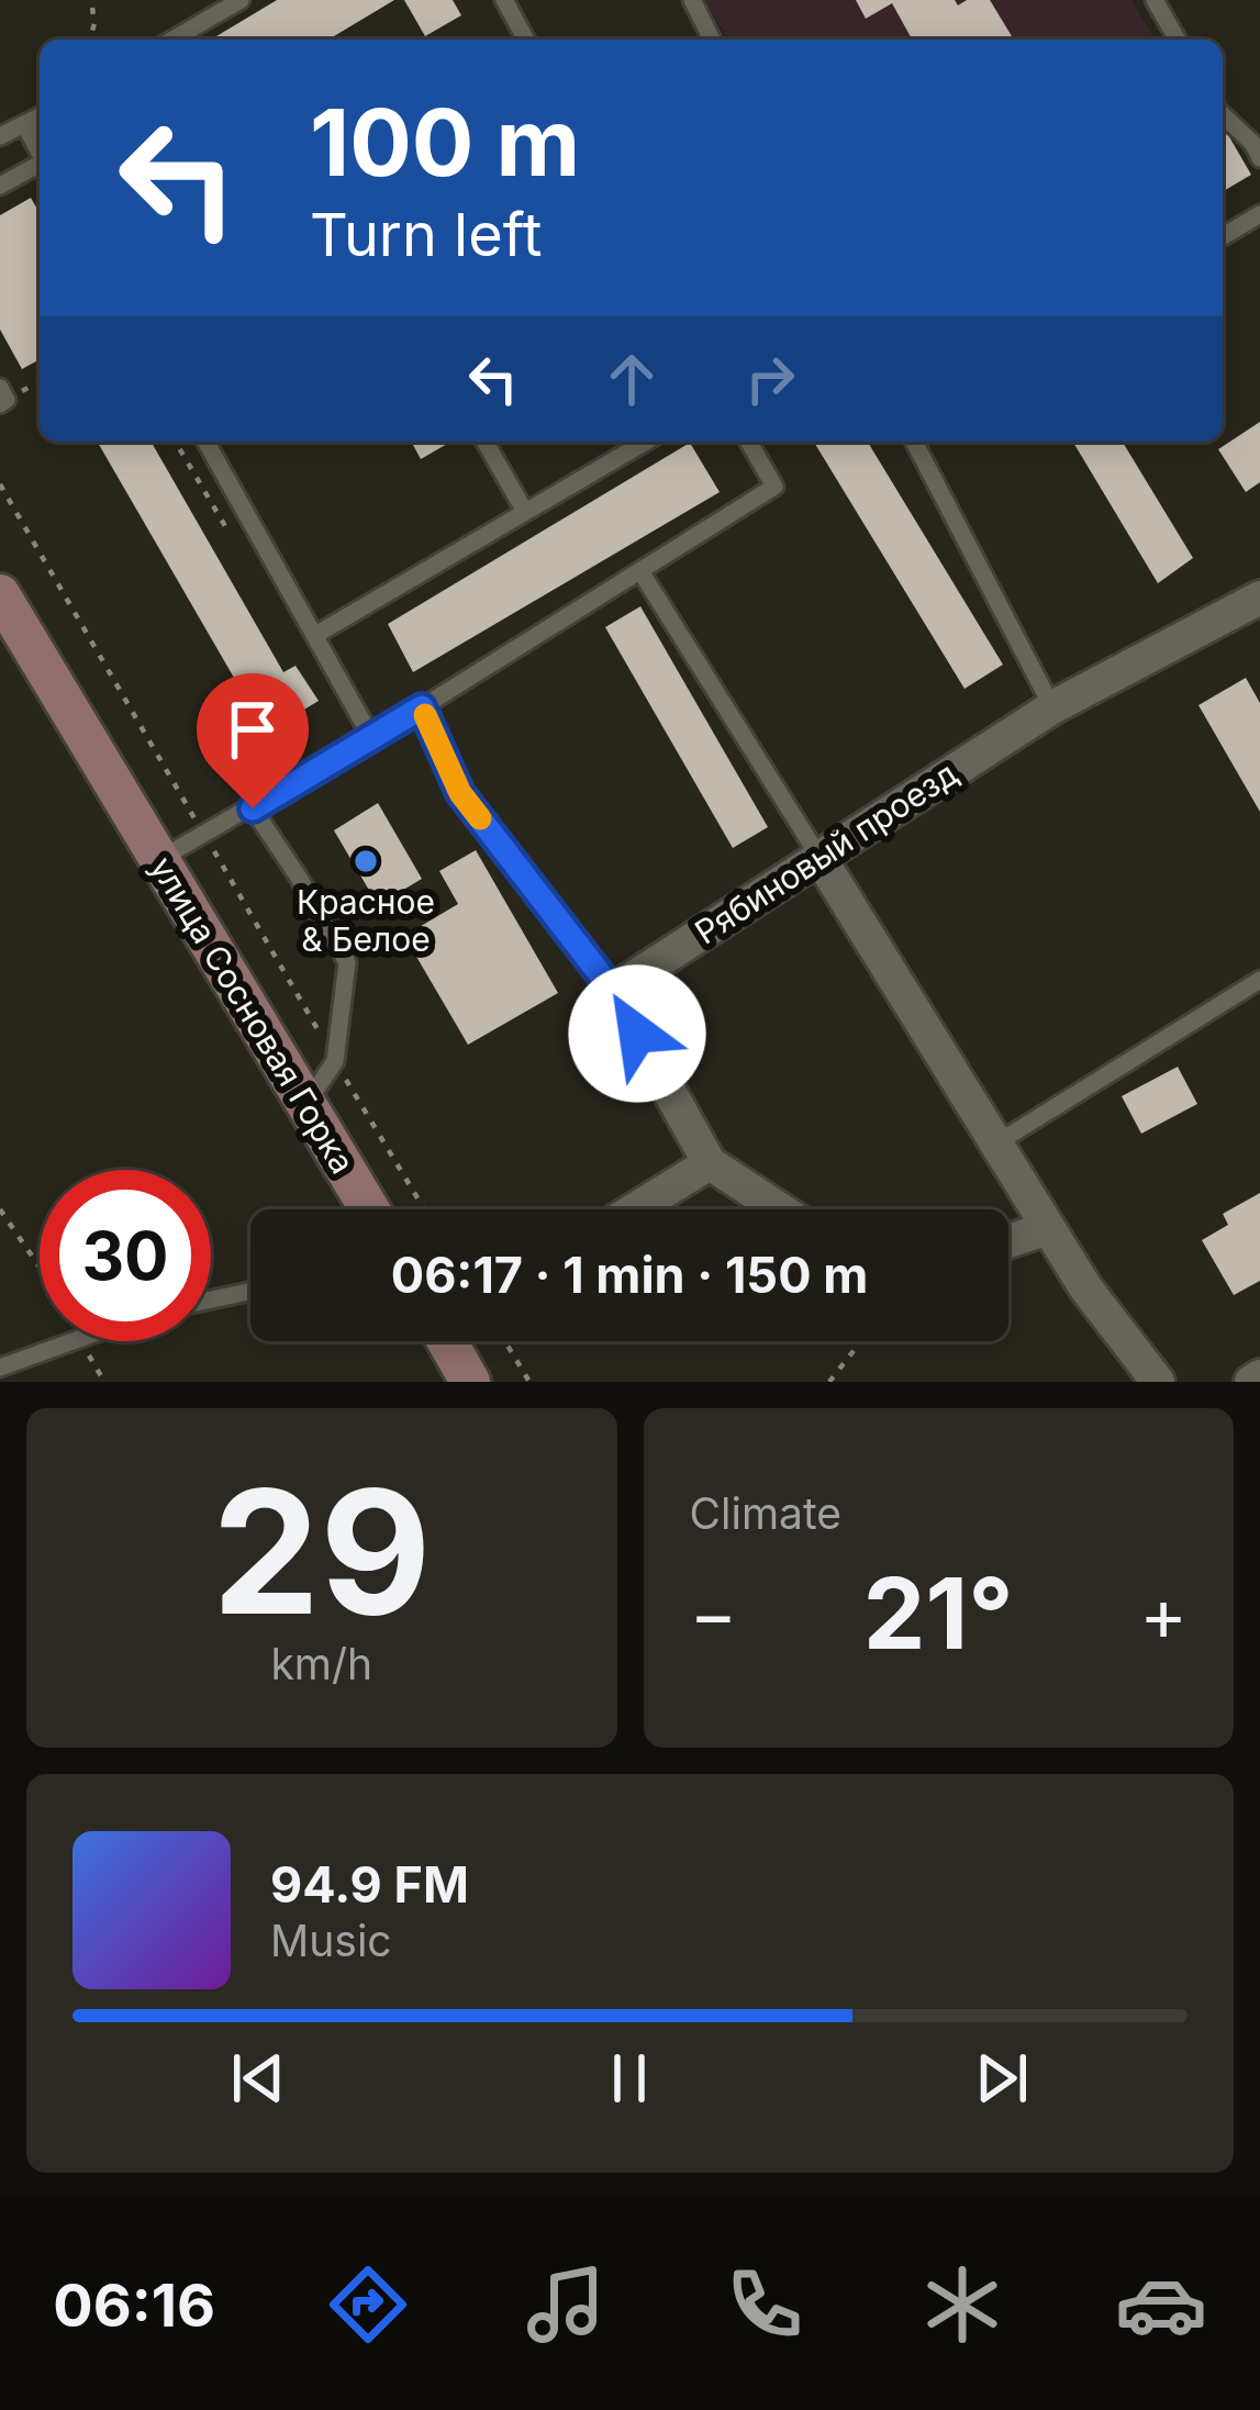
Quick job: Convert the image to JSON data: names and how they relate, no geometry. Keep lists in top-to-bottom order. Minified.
{"streets":{"main road":["улица Сосновая Горка"],"street":["Рябиновый проезд"]},"places":["Красное & Белое"],"page":{"turn":["100 m","Turn left"],"limit":"30","trip":"06:17 · 1 min · 150 m","tile":[["29","km/h"],"Climate"],"heat":["−","21°","+"],"song":["94.9 FM","Music"],"tabs":"06:16"}}
